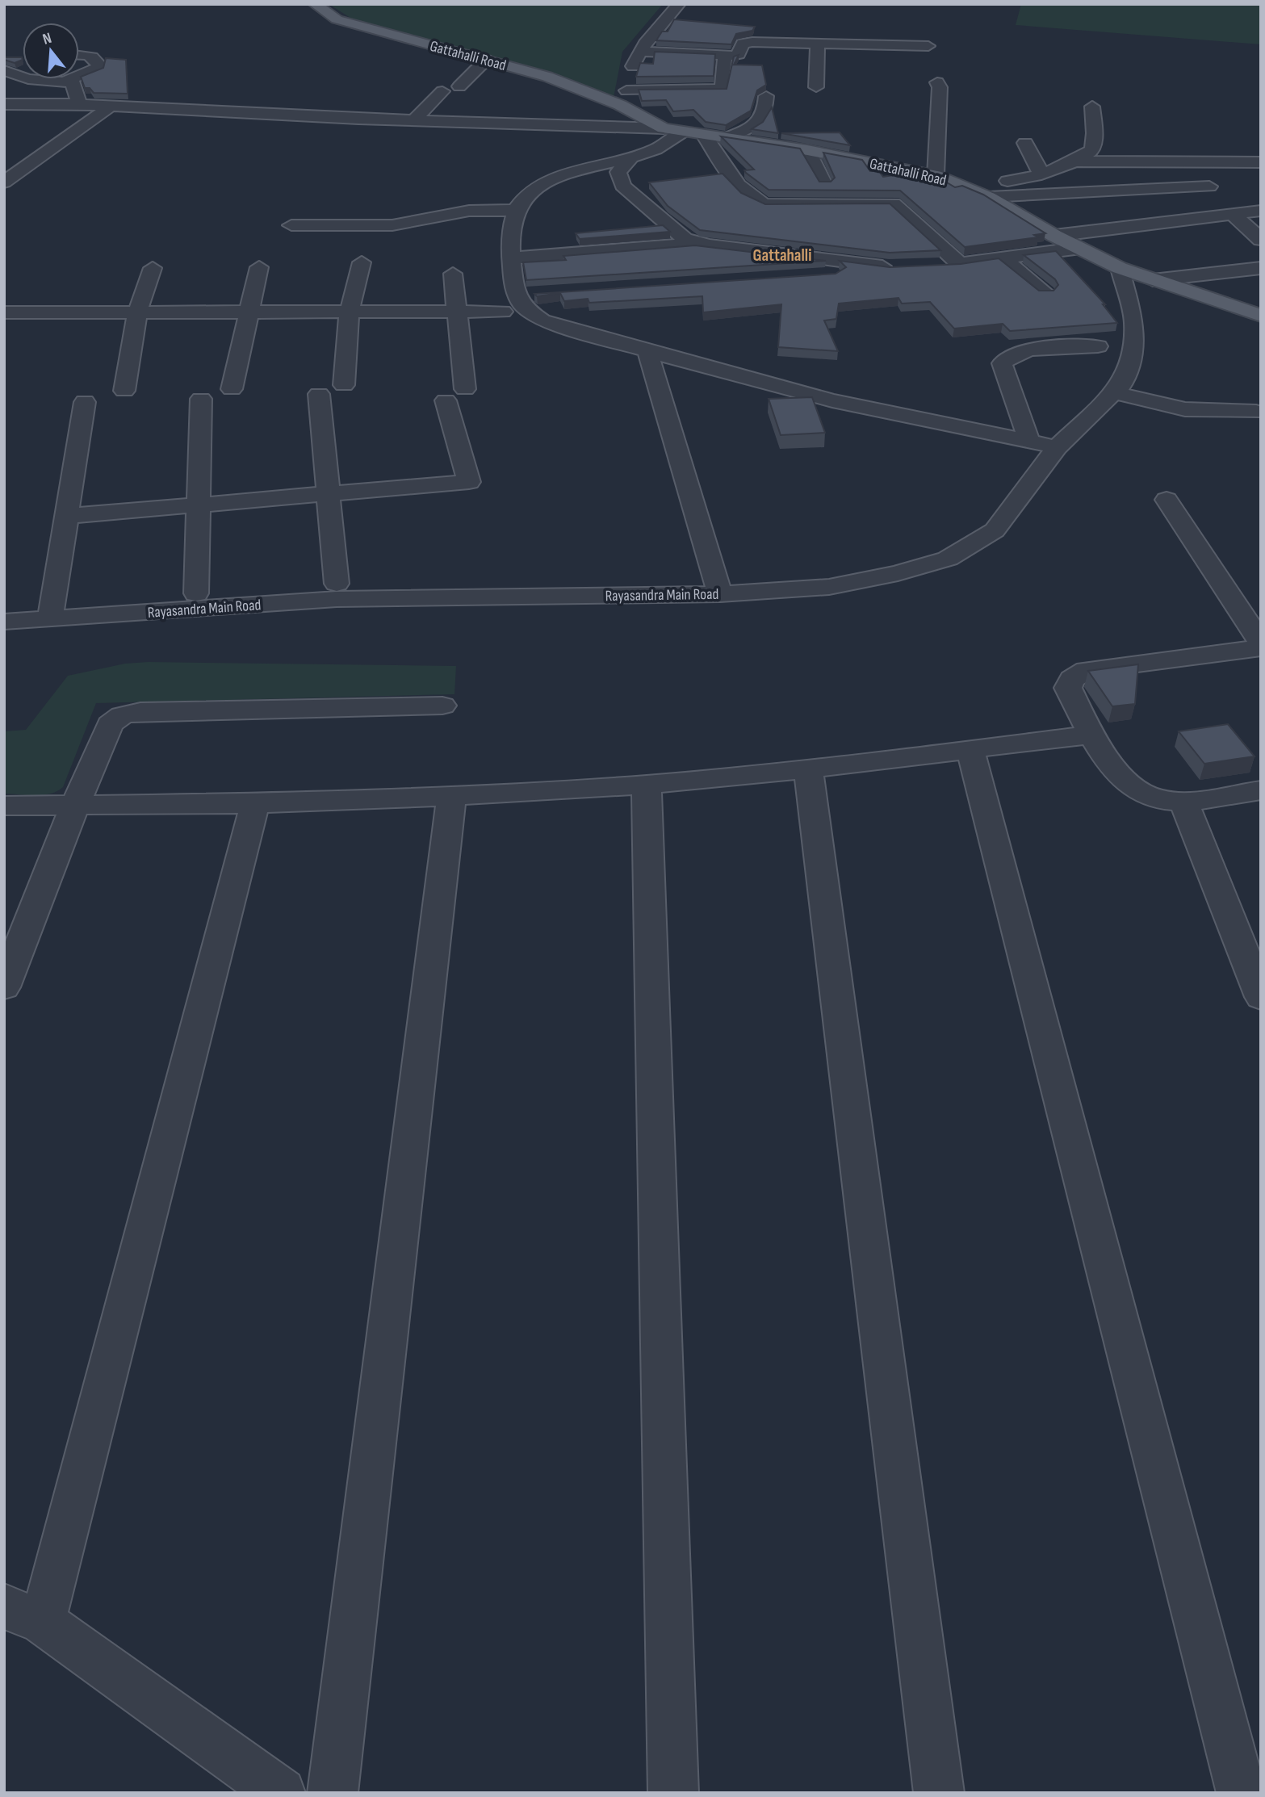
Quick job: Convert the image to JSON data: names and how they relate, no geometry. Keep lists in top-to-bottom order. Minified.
{"streets":{"main road":["Gattahalli Road"],"street":["Rayasandra Main Road"]},"crossings":[["Gattahalli Road","Rayasandra Main Road"]],"districts":["Gattahalli"],"north":"top"}
